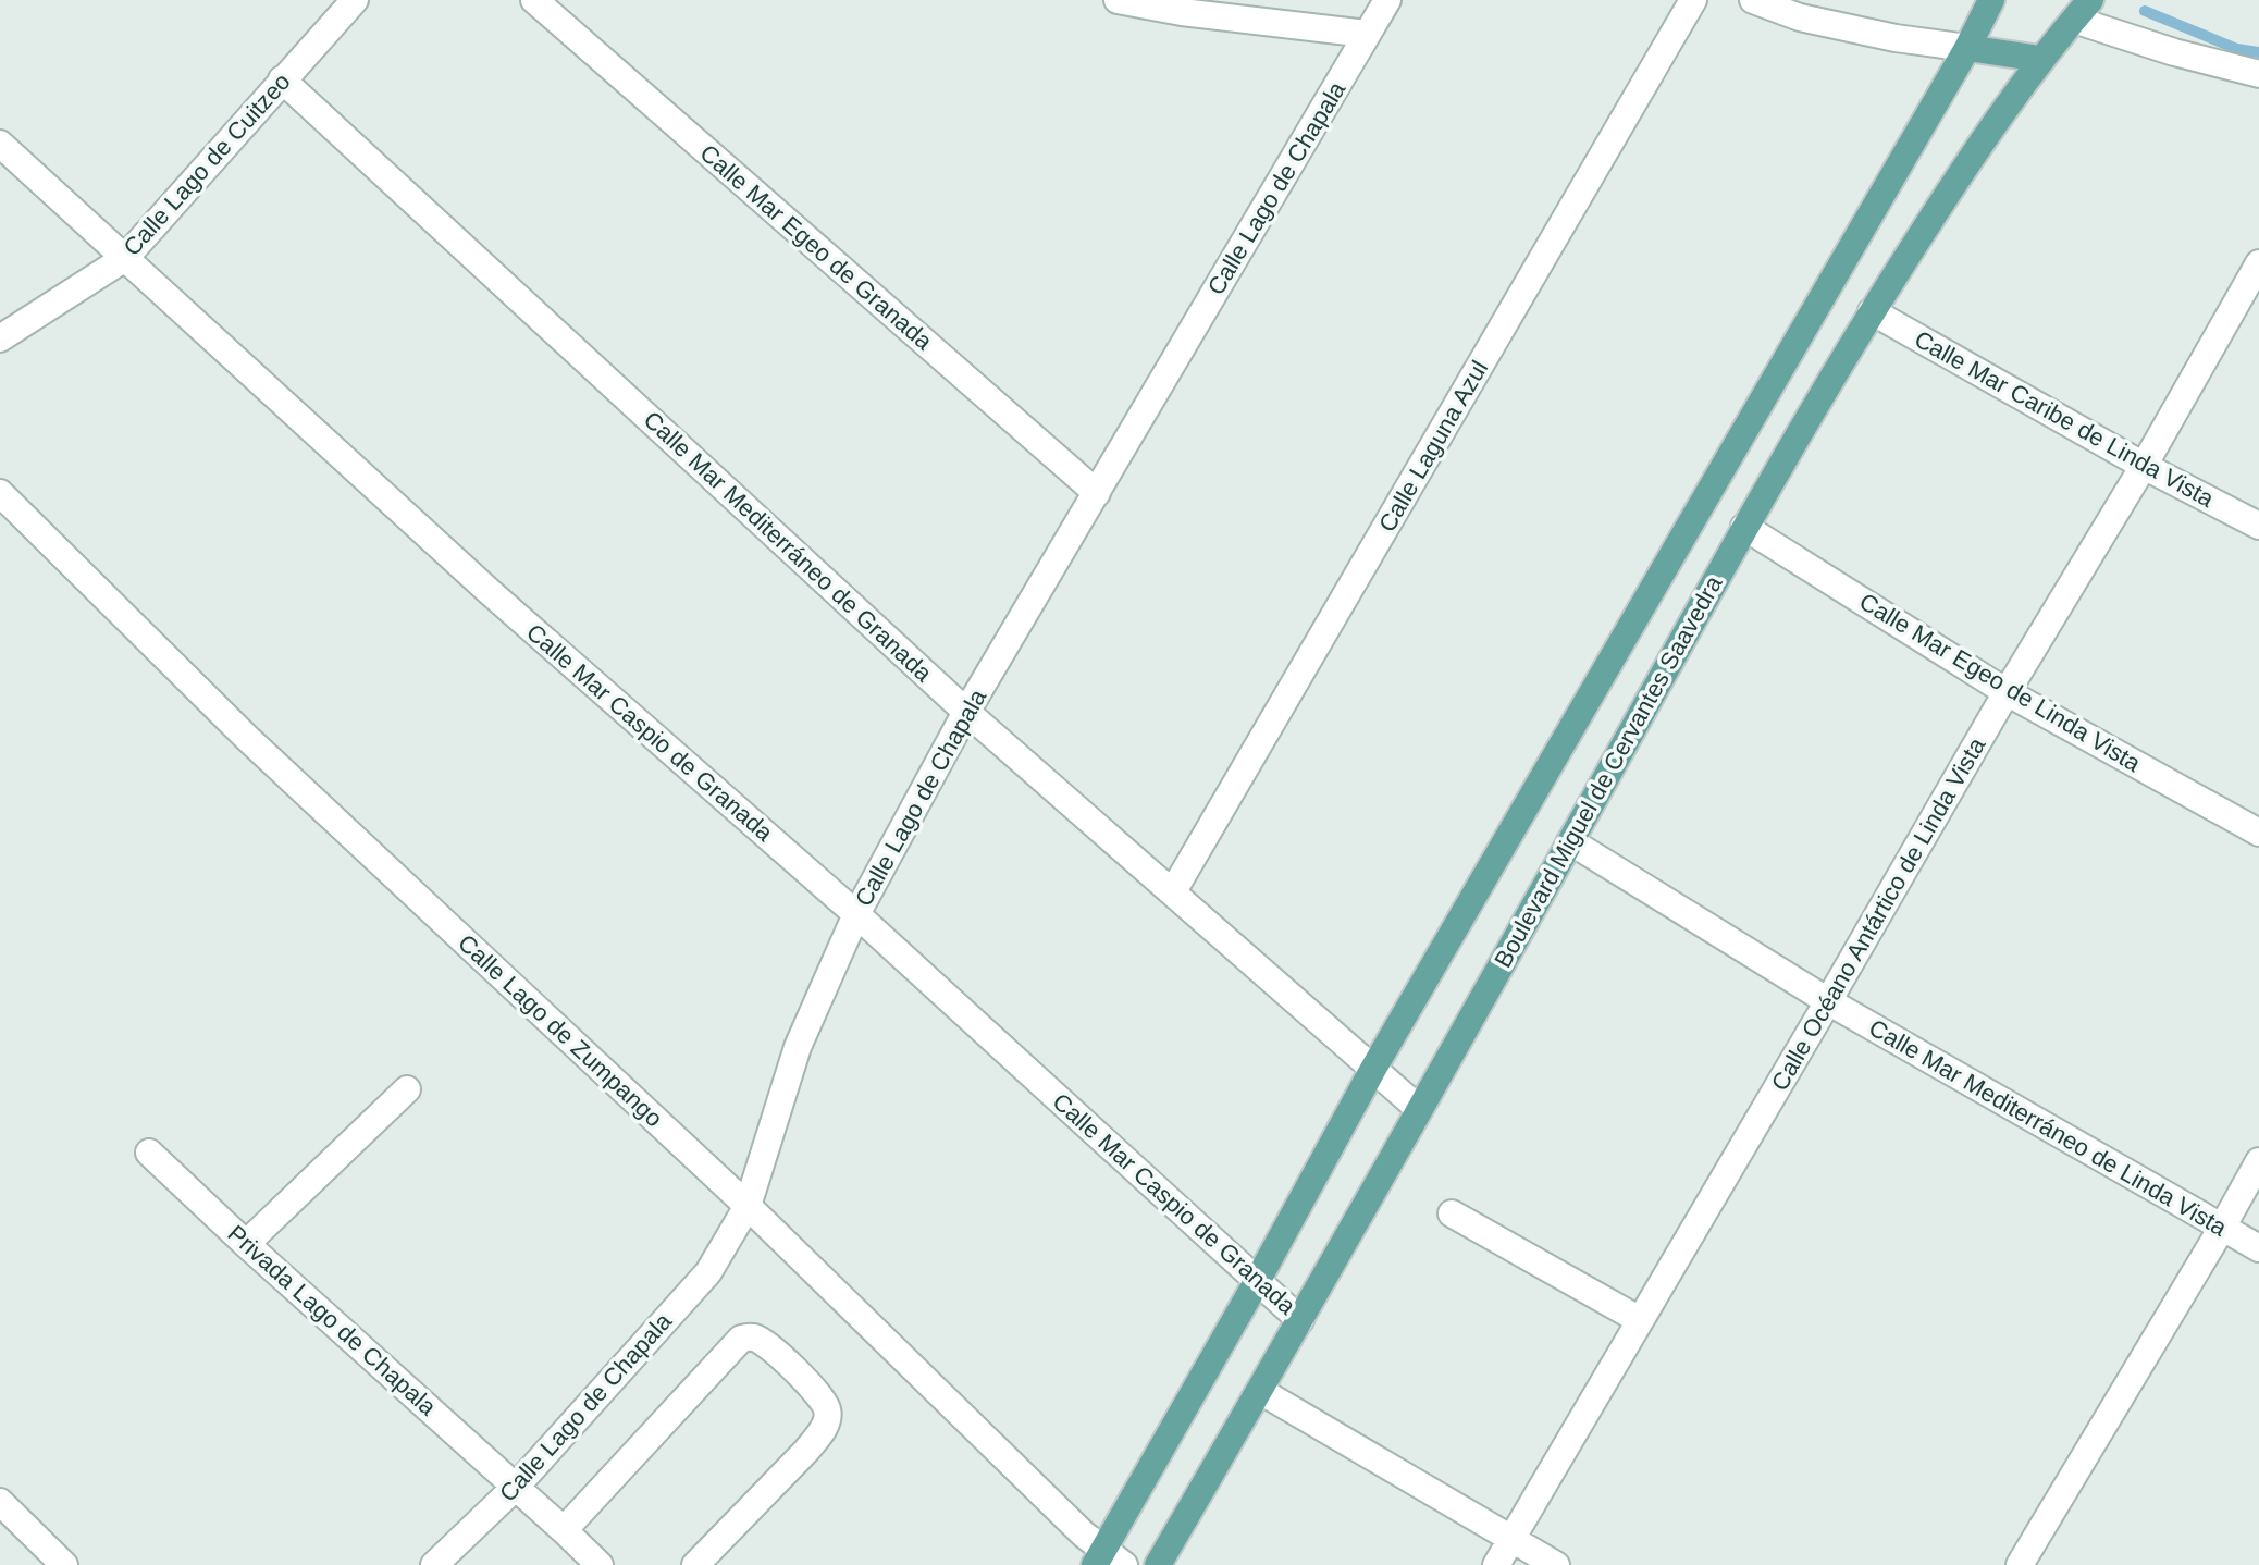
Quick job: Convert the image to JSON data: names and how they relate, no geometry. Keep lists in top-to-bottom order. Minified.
{"streets":{"main road":["Boulevard Miguel de Cervantes Saavedra"],"street":["Calle Lago de Cuitzeo","Calle Lago de Chapala","Calle Mar Egeo de Granada","Calle Mar Caribe de Linda Vista","Calle Laguna Azul","Calle Mar Mediterráneo de Granada","Calle Mar Egeo de Linda Vista","Calle Mar Caspio de Granada","Calle Océano Antártico de Linda Vista","Calle Lago de Zumpango","Calle Mar Mediterráneo de Linda Vista","Privada Lago de Chapala"]},"crossings":[["Calle Lago de Cuitzeo","Calle Mar Mediterráneo de Granada"],["Calle Lago de Cuitzeo","Calle Mar Caspio de Granada"],["Calle Lago de Chapala","Calle Mar Egeo de Granada"],["Calle Lago de Chapala","Calle Mar Mediterráneo de Granada"],["Calle Lago de Chapala","Calle Mar Caspio de Granada"],["Calle Lago de Chapala","Calle Lago de Zumpango"],["Calle Lago de Chapala","Privada Lago de Chapala"],["Calle Mar Caribe de Linda Vista","Boulevard Miguel de Cervantes Saavedra"],["Calle Mar Caribe de Linda Vista","Calle Océano Antártico de Linda Vista"],["Calle Laguna Azul","Calle Mar Mediterráneo de Granada"],["Calle Mar Mediterráneo de Granada","Boulevard Miguel de Cervantes Saavedra"],["Calle Mar Egeo de Linda Vista","Boulevard Miguel de Cervantes Saavedra"],["Calle Mar Egeo de Linda Vista","Calle Océano Antártico de Linda Vista"],["Calle Mar Caspio de Granada","Boulevard Miguel de Cervantes Saavedra"],["Boulevard Miguel de Cervantes Saavedra","Calle Lago de Zumpango"],["Boulevard Miguel de Cervantes Saavedra","Calle Mar Mediterráneo de Linda Vista"],["Calle Océano Antártico de Linda Vista","Calle Mar Mediterráneo de Linda Vista"]]}
